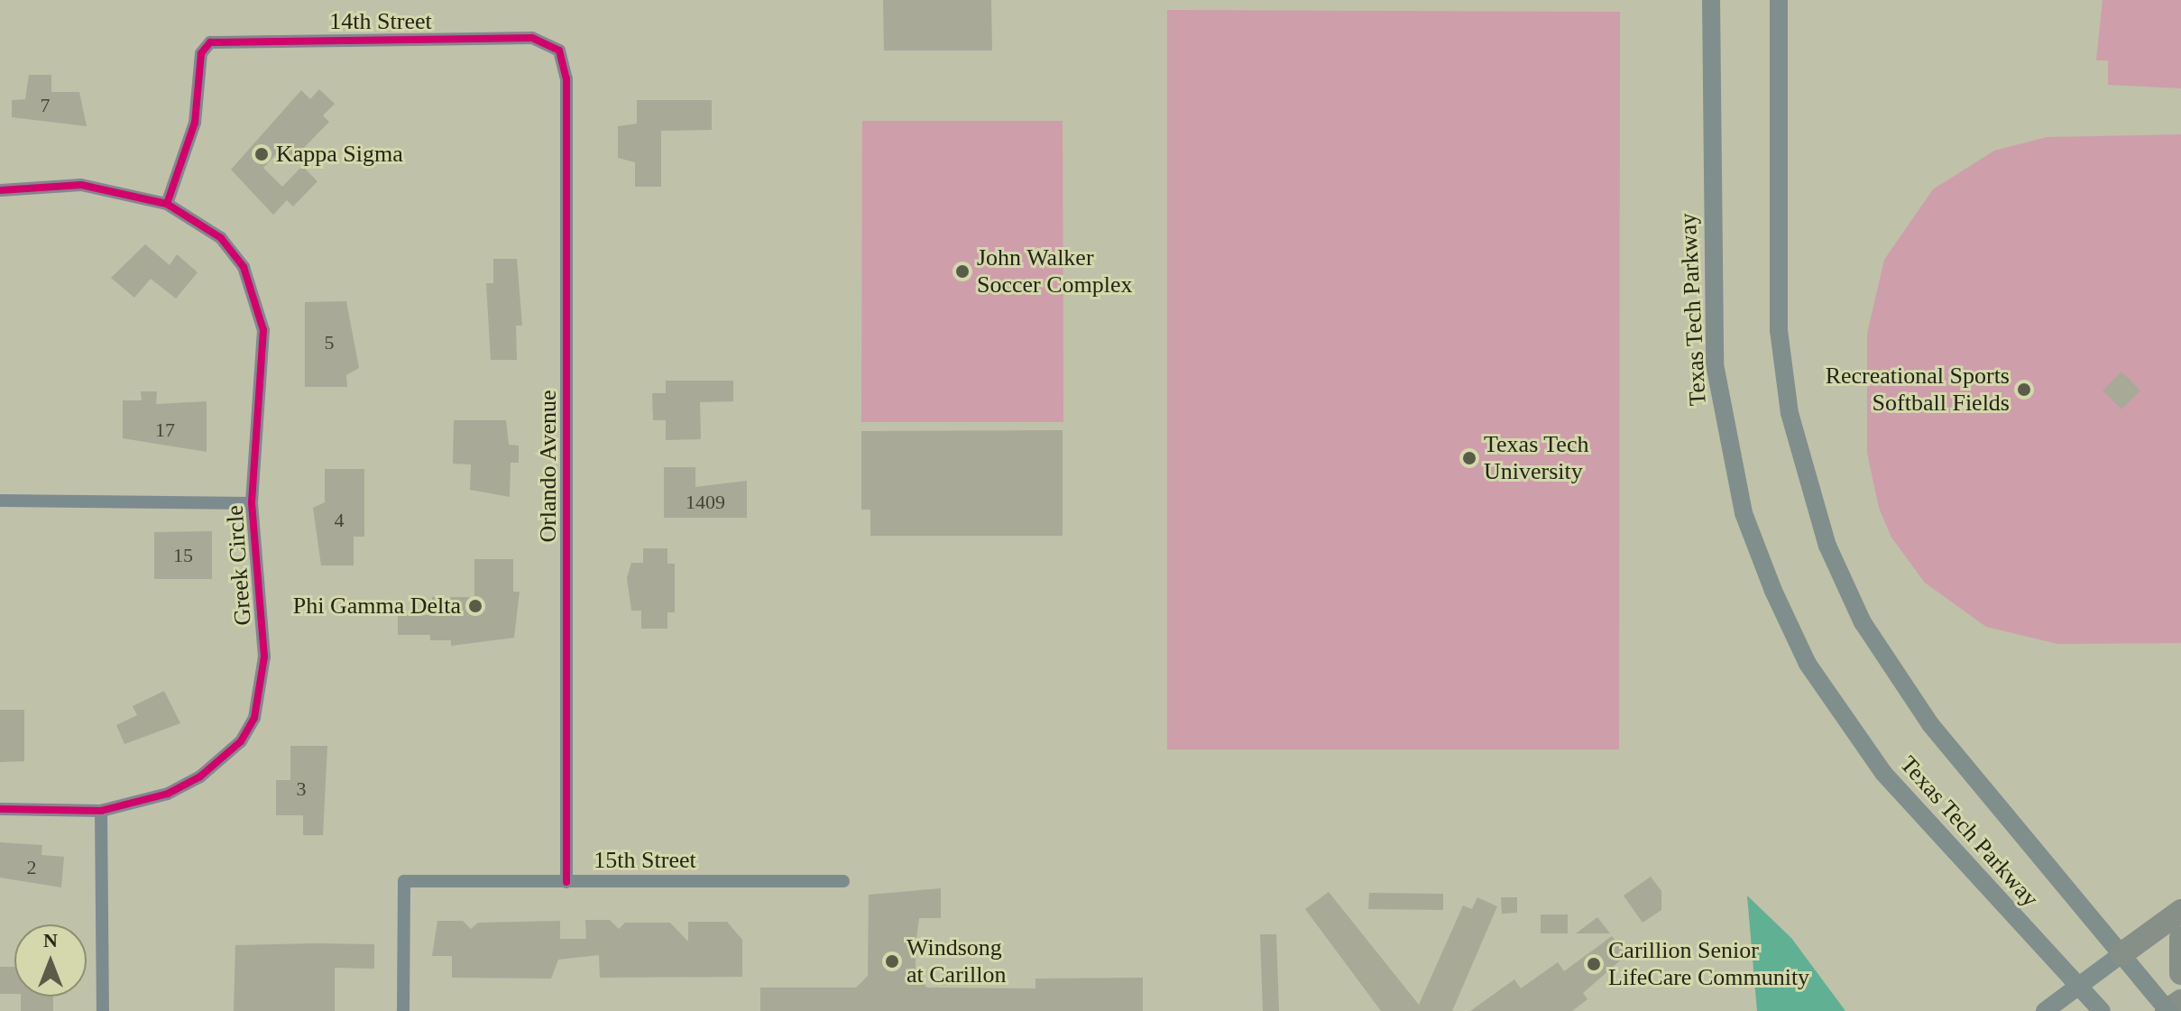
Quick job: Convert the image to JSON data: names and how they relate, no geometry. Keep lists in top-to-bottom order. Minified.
{"streets":{"main road":["Texas Tech Parkway"],"street":["14th Street","Orlando Avenue","Greek Circle","15th Street"]},"crossings":[["14th Street","Orlando Avenue"],["14th Street","Greek Circle"],["Orlando Avenue","15th Street"]],"places":["Kappa Sigma","John Walker Soccer Complex","Recreational Sports Softball Fields","Texas Tech University","Phi Gamma Delta","Windsong at Carillon","Carillion Senior LifeCare Community"],"house_numbers":["7","5","17","1409","4","15","3","2"],"north":"top"}
